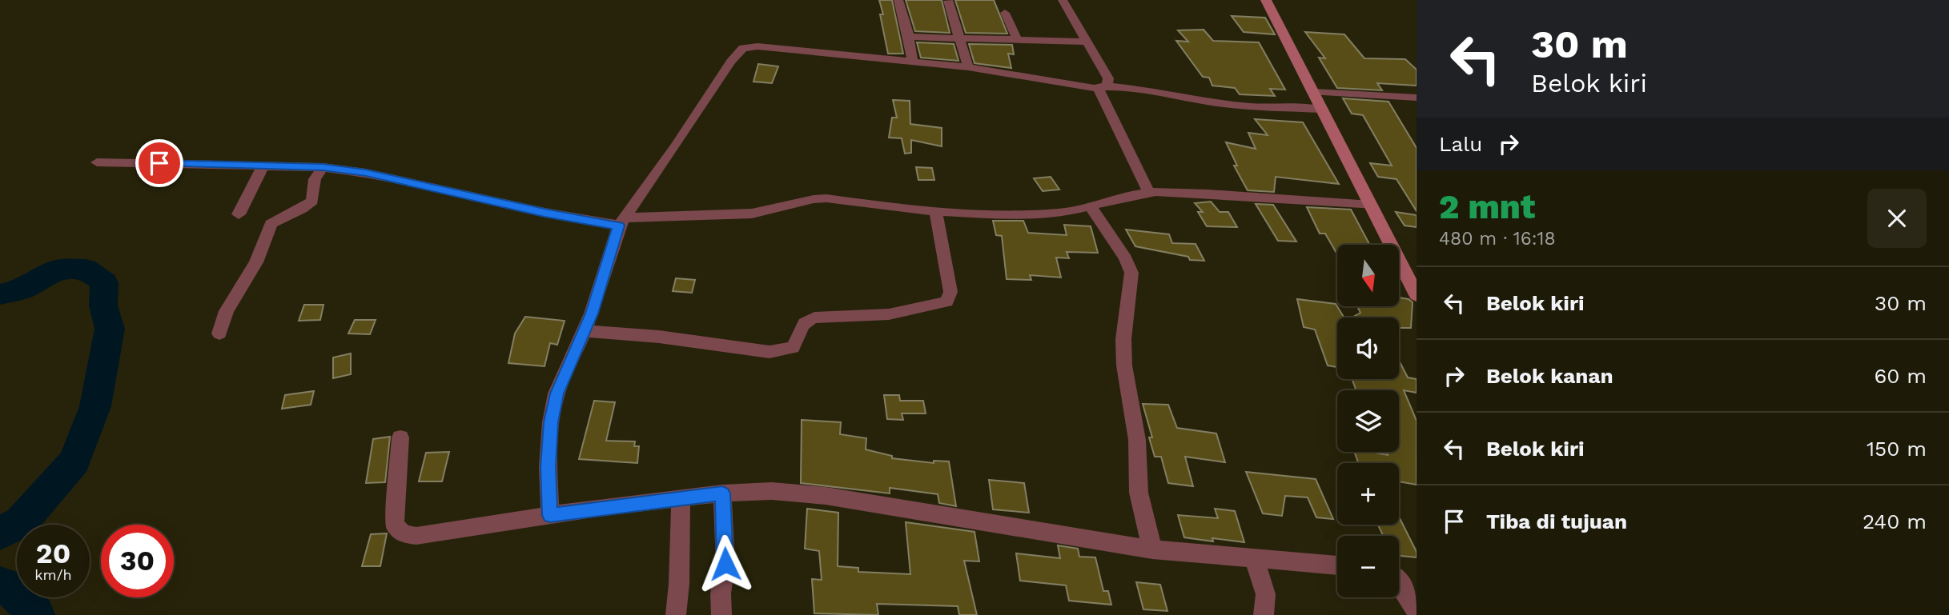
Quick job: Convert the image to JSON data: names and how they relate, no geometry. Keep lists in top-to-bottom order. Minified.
{"north":"bottom","page":{"turn":["30 m","Belok kiri"],"then":"Lalu","heading":["2 mnt","480 m · 16:18"],"map_buttons":["+","−"],"list":[{"name":"Belok kiri","value":"30 m"},{"name":"Belok kanan","value":"60 m"},{"name":"Belok kiri","value":"150 m"},{"name":"Tiba di tujuan","value":"240 m"}],"speed":"20 km/h","limit":"30"}}
